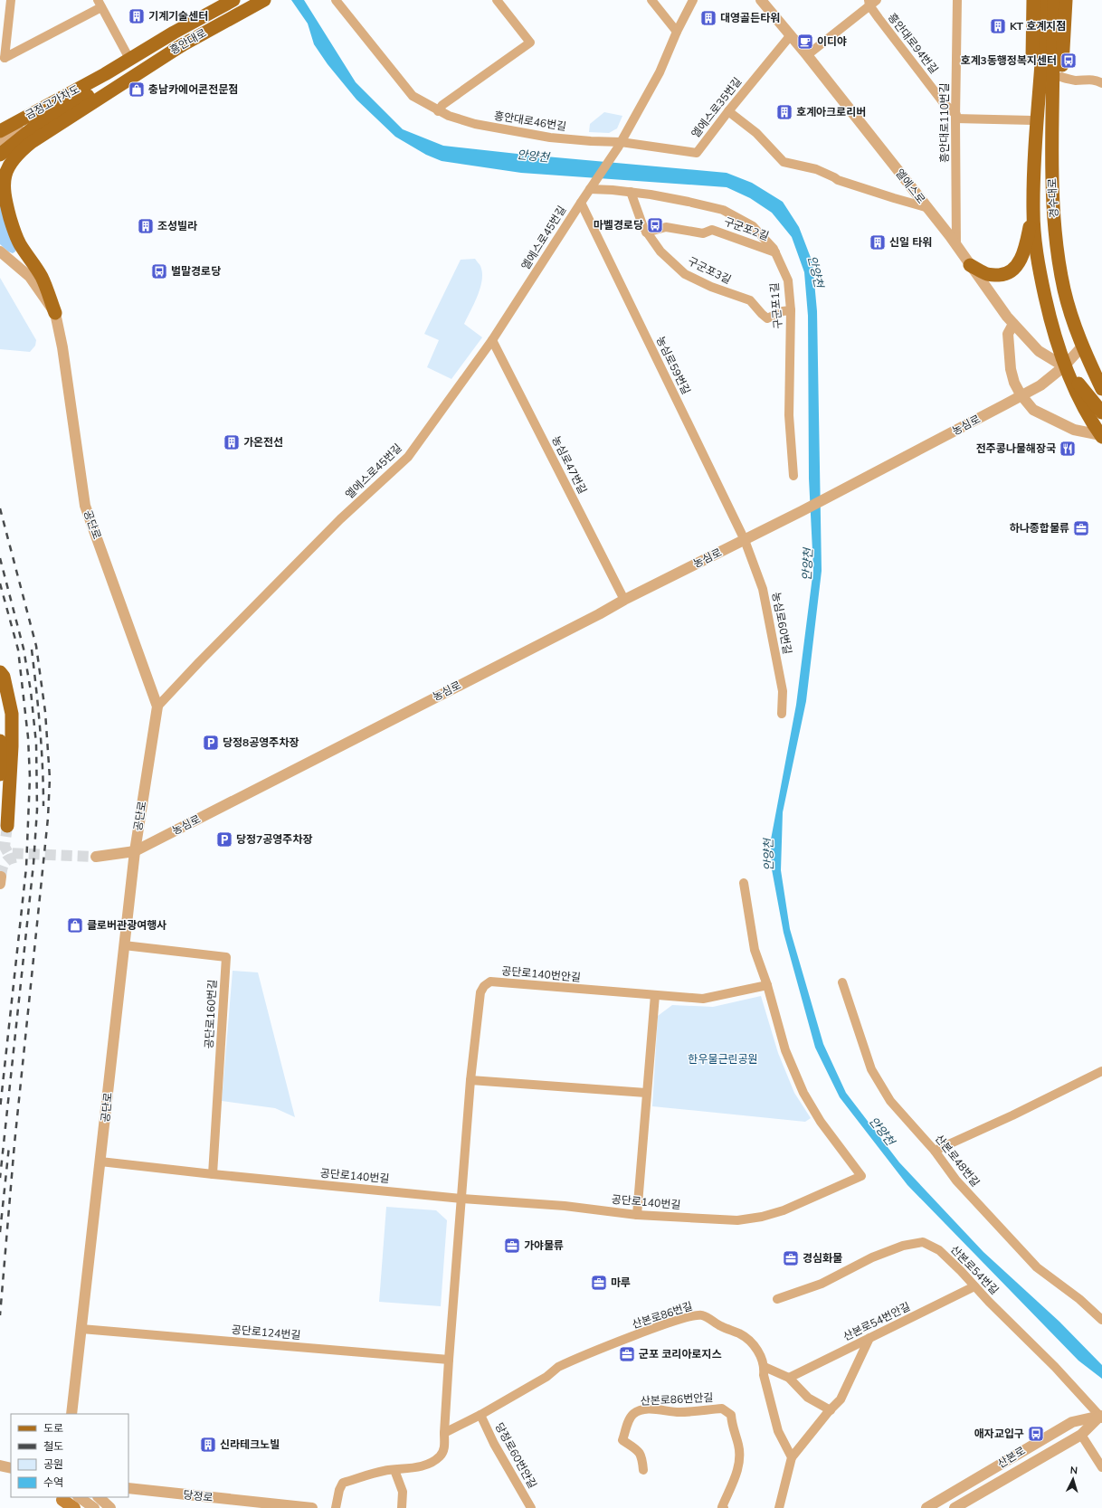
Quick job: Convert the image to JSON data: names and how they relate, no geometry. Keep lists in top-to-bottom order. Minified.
{"streets":{"main road":["흥안대로","금정고가차도","경수대로"],"street":["흥안대로94번길","엘에스로35번길","흥안대로46번길","흥안대로110번길","엘에스로","구군포2길","엘에스로45번길","구군포3길","구군포1길","농심로59번길","농심로","농심로47번길","공단로","농심로60번길","공단로140번안길","공단로160번길","산본로48번길","공단로140번길","산본로54번길","산본로86번길","산본로54번안길","공단로124번길","산본로86번안길","당정로60번안길","산본로","당정로"]},"crossings":[["흥안대로","금정고가차도"],["흥안대로94번길","흥안대로110번길"],["엘에스로35번길","흥안대로46번길"],["엘에스로35번길","엘에스로"],["엘에스로35번길","엘에스로45번길"],["흥안대로46번길","엘에스로45번길"],["흥안대로110번길","엘에스로"],["엘에스로","경수대로"],["엘에스로","농심로"],["경수대로","농심로"],["구군포2길","구군포3길"],["구군포2길","구군포1길"],["엘에스로45번길","구군포1길"],["엘에스로45번길","농심로59번길"],["엘에스로45번길","농심로47번길"],["엘에스로45번길","공단로"],["구군포3길","구군포1길"],["농심로59번길","농심로"],["농심로59번길","농심로60번길"],["농심로","농심로47번길"],["농심로","공단로"],["농심로","농심로60번길"],["공단로","공단로160번길"],["공단로","공단로140번길"],["공단로","공단로124번길"],["공단로140번안길","공단로140번길"],["공단로140번안길","산본로86번길"],["공단로140번안길","공단로124번길"],["공단로160번길","공단로140번길"],["산본로54번길","산본로54번안길"],["산본로54번길","산본로"],["산본로86번길","당정로60번안길"]],"water":["안양천"],"parks":["한우물근린공원"],"places":{"building":["기계기술센터","대영골든타워","KT 호계지점","호계아크로리버","조성빌라","신일 타워","가온전선","신라테크노빌"],"cafe":["이디야"],"bus stop":["호계3동행정복지센터","마벨경로당","벌말경로당","애자교입구"],"shop":["충남카에어콘전문점","클로버관광여행사"],"restaurant":["전주콩나물해장국"],"office":["하나종합물류","가야물류","경심화물","마루","군포 코리아로지스"],"parking":["당정8공영주차장","당정7공영주차장"]},"legend":["도로","철도","공원","수역"],"north":"top"}
